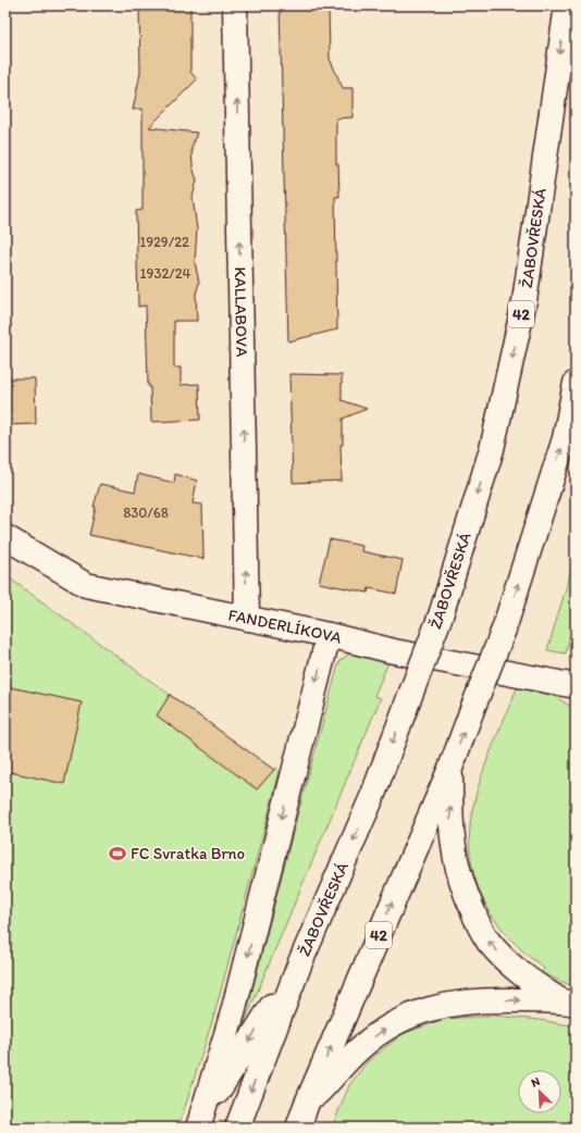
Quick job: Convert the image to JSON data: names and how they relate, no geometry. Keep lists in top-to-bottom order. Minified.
{"streets":{"main road":["ŽABOVŘESKÁ","KALLABOVA","42","FANDERLÍKOVA"]},"crossings":[["ŽABOVŘESKÁ","42"],["KALLABOVA","FANDERLÍKOVA"]],"one_way":["KALLABOVA"],"places":{"sports":["FC Svratka Brno"]},"house_numbers":["1929/22","1932/24","830/68"],"north":"top left"}
